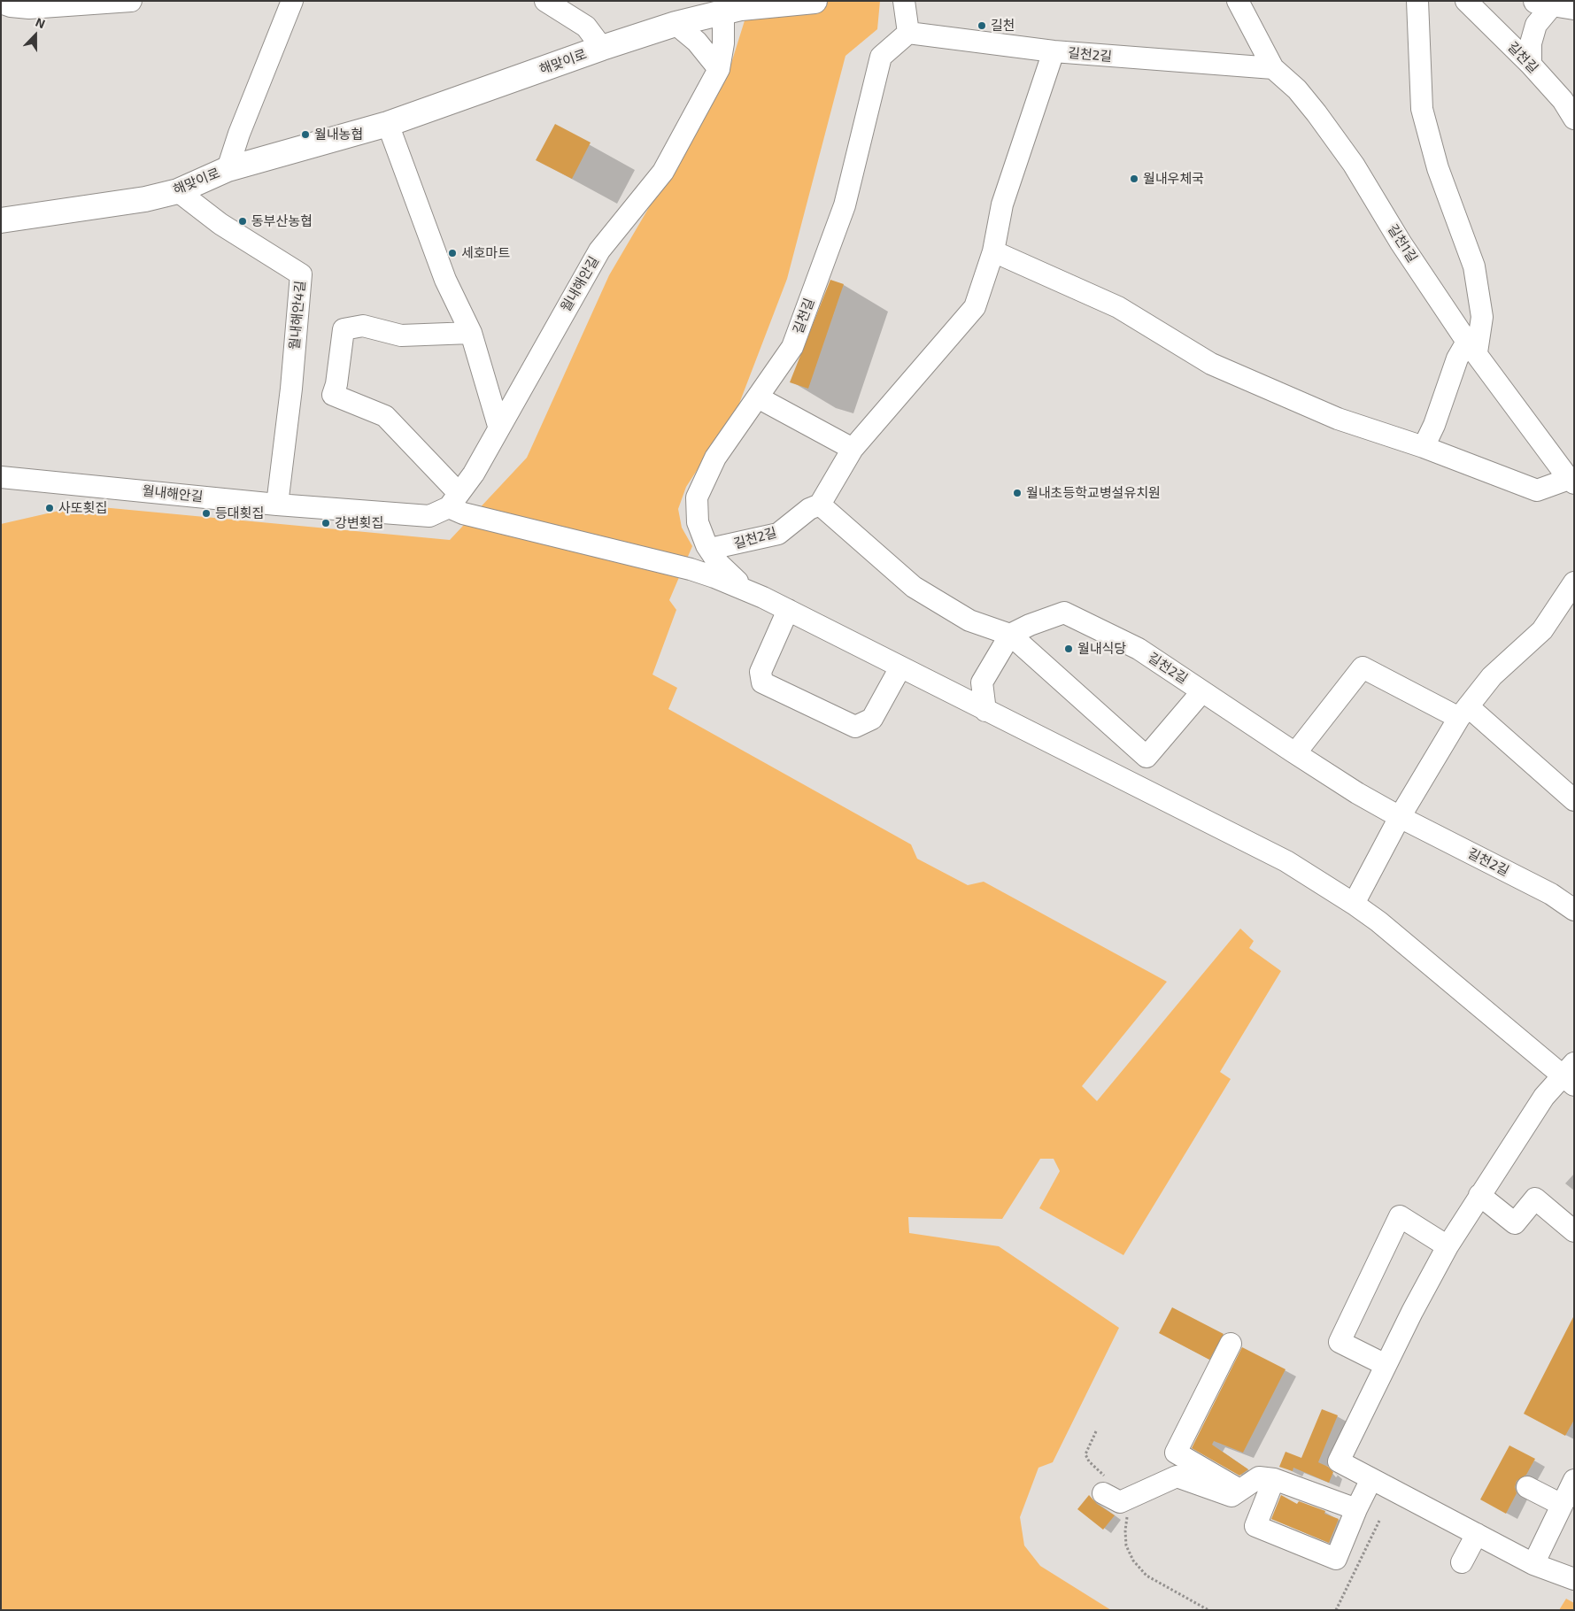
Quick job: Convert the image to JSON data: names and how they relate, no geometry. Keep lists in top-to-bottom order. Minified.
{"streets":{"main road":["해맞이로"],"street":["길천2길","길천길","길천1길","월내해안길","월내해안4길"]},"crossings":[["길천2길","길천길"],["길천2길","길천1길"],["해맞이로","월내해안길"],["해맞이로","월내해안4길"],["월내해안길","월내해안4길"]],"places":["길천","월내농협","월내우체국","동부산농협","세호마트","월내초등학교병설유치원","사또횟집","등대횟집","강변횟집","월내식당"],"north":"top"}
